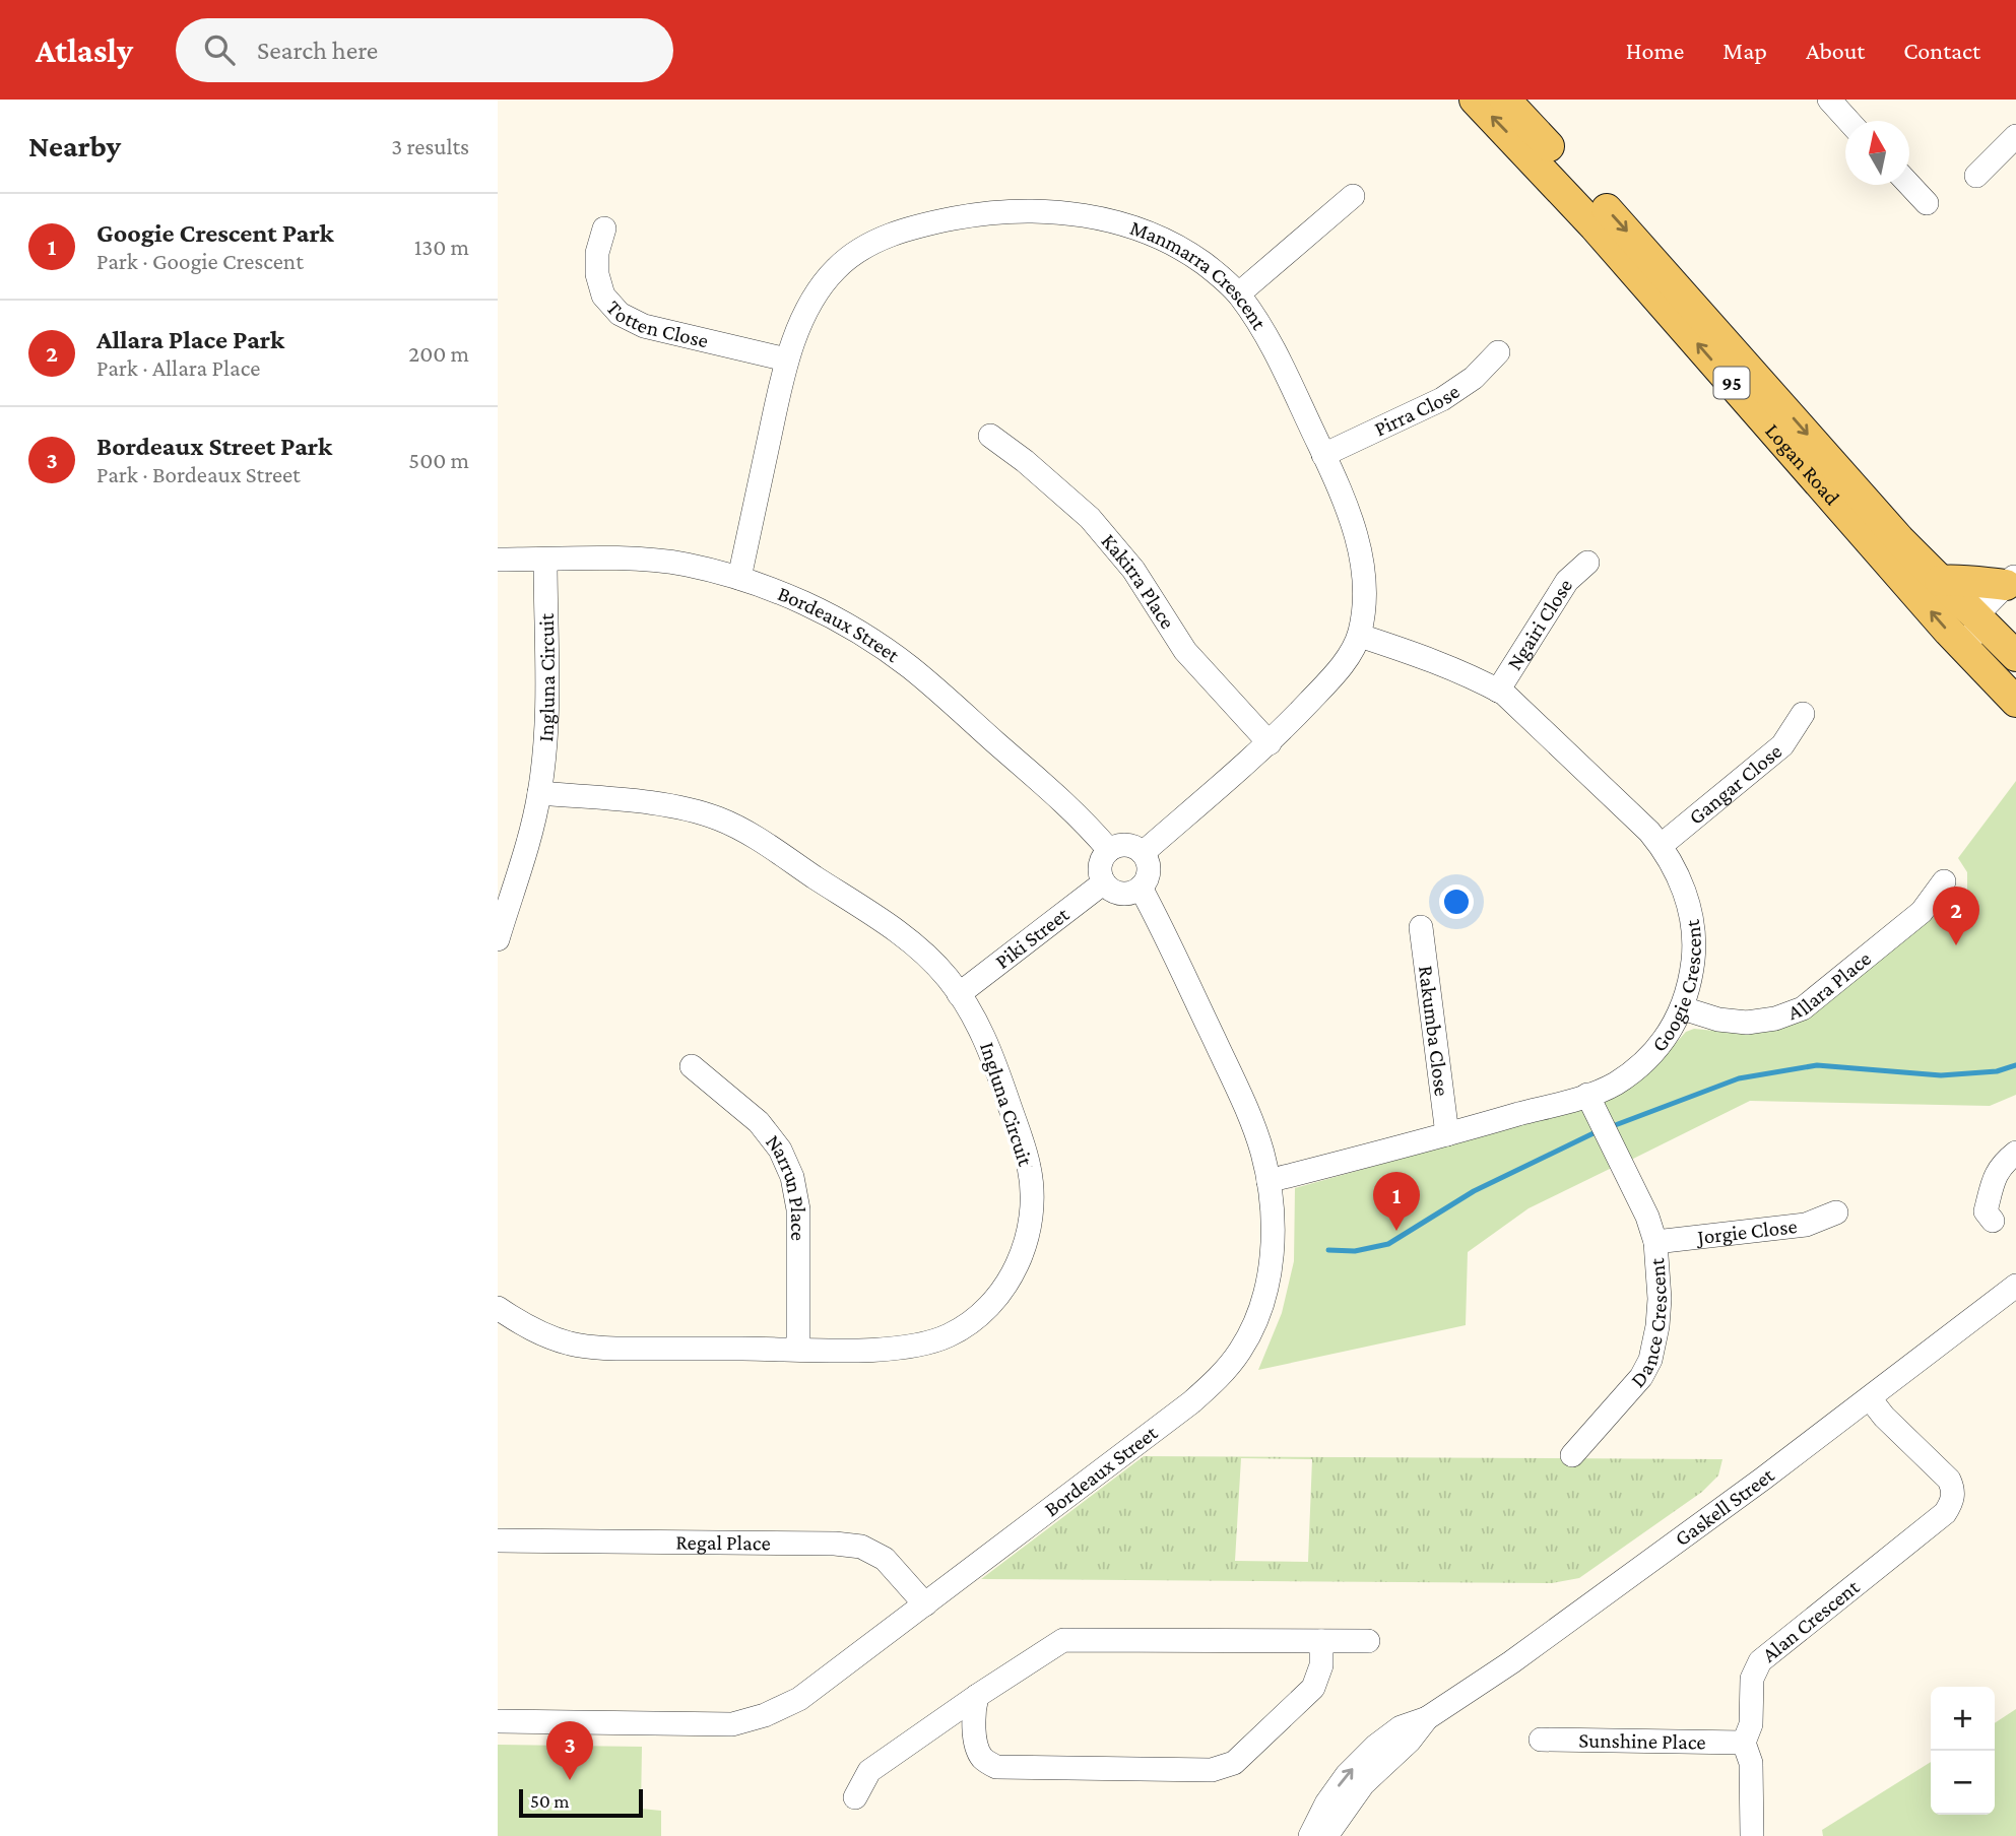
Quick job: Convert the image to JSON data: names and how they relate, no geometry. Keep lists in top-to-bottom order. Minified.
{"streets":{"main road":["95","Logan Road"],"street":["Manmarra Crescent","Totten Close","Pirra Close","Kakirra Place","Ngairi Close","Bordeaux Street","Ingluna Circuit","Gangar Close","Piki Street","Googie Crescent","Allara Place","Rakumba Close","Narrun Place","Jorgie Close","Dance Crescent","Gaskell Street","Regal Place","Alan Crescent","Sunshine Place"]},"crossings":[["Manmarra Crescent","Totten Close"],["Manmarra Crescent","Pirra Close"],["Manmarra Crescent","Kakirra Place"],["Manmarra Crescent","Bordeaux Street"],["Manmarra Crescent","Piki Street"],["Manmarra Crescent","Googie Crescent"],["Ngairi Close","Googie Crescent"],["Bordeaux Street","Ingluna Circuit"],["Bordeaux Street","Piki Street"],["Bordeaux Street","Googie Crescent"],["Bordeaux Street","Regal Place"],["Ingluna Circuit","Piki Street"],["Ingluna Circuit","Narrun Place"],["Gangar Close","Googie Crescent"],["Googie Crescent","Allara Place"],["Googie Crescent","Rakumba Close"],["Googie Crescent","Dance Crescent"],["Jorgie Close","Dance Crescent"],["Gaskell Street","Alan Crescent"],["Alan Crescent","Sunshine Place"]],"scale_bar":"50 m","north":"top","page":{"header":"Atlasly","search":"Search here","nav":["Home","Map","About","Contact"],"heading":["Nearby","3 results"],"list":[{"mark":"1","name":"Googie Crescent Park","note":"Park · Googie Crescent","value":"130 m"},{"mark":"2","name":"Allara Place Park","note":"Park · Allara Place","value":"200 m"},{"mark":"3","name":"Bordeaux Street Park","note":"Park · Bordeaux Street","value":"500 m"}],"pins":["2","1","3"],"map_buttons":["+","−"],"scale":"50 m"}}
